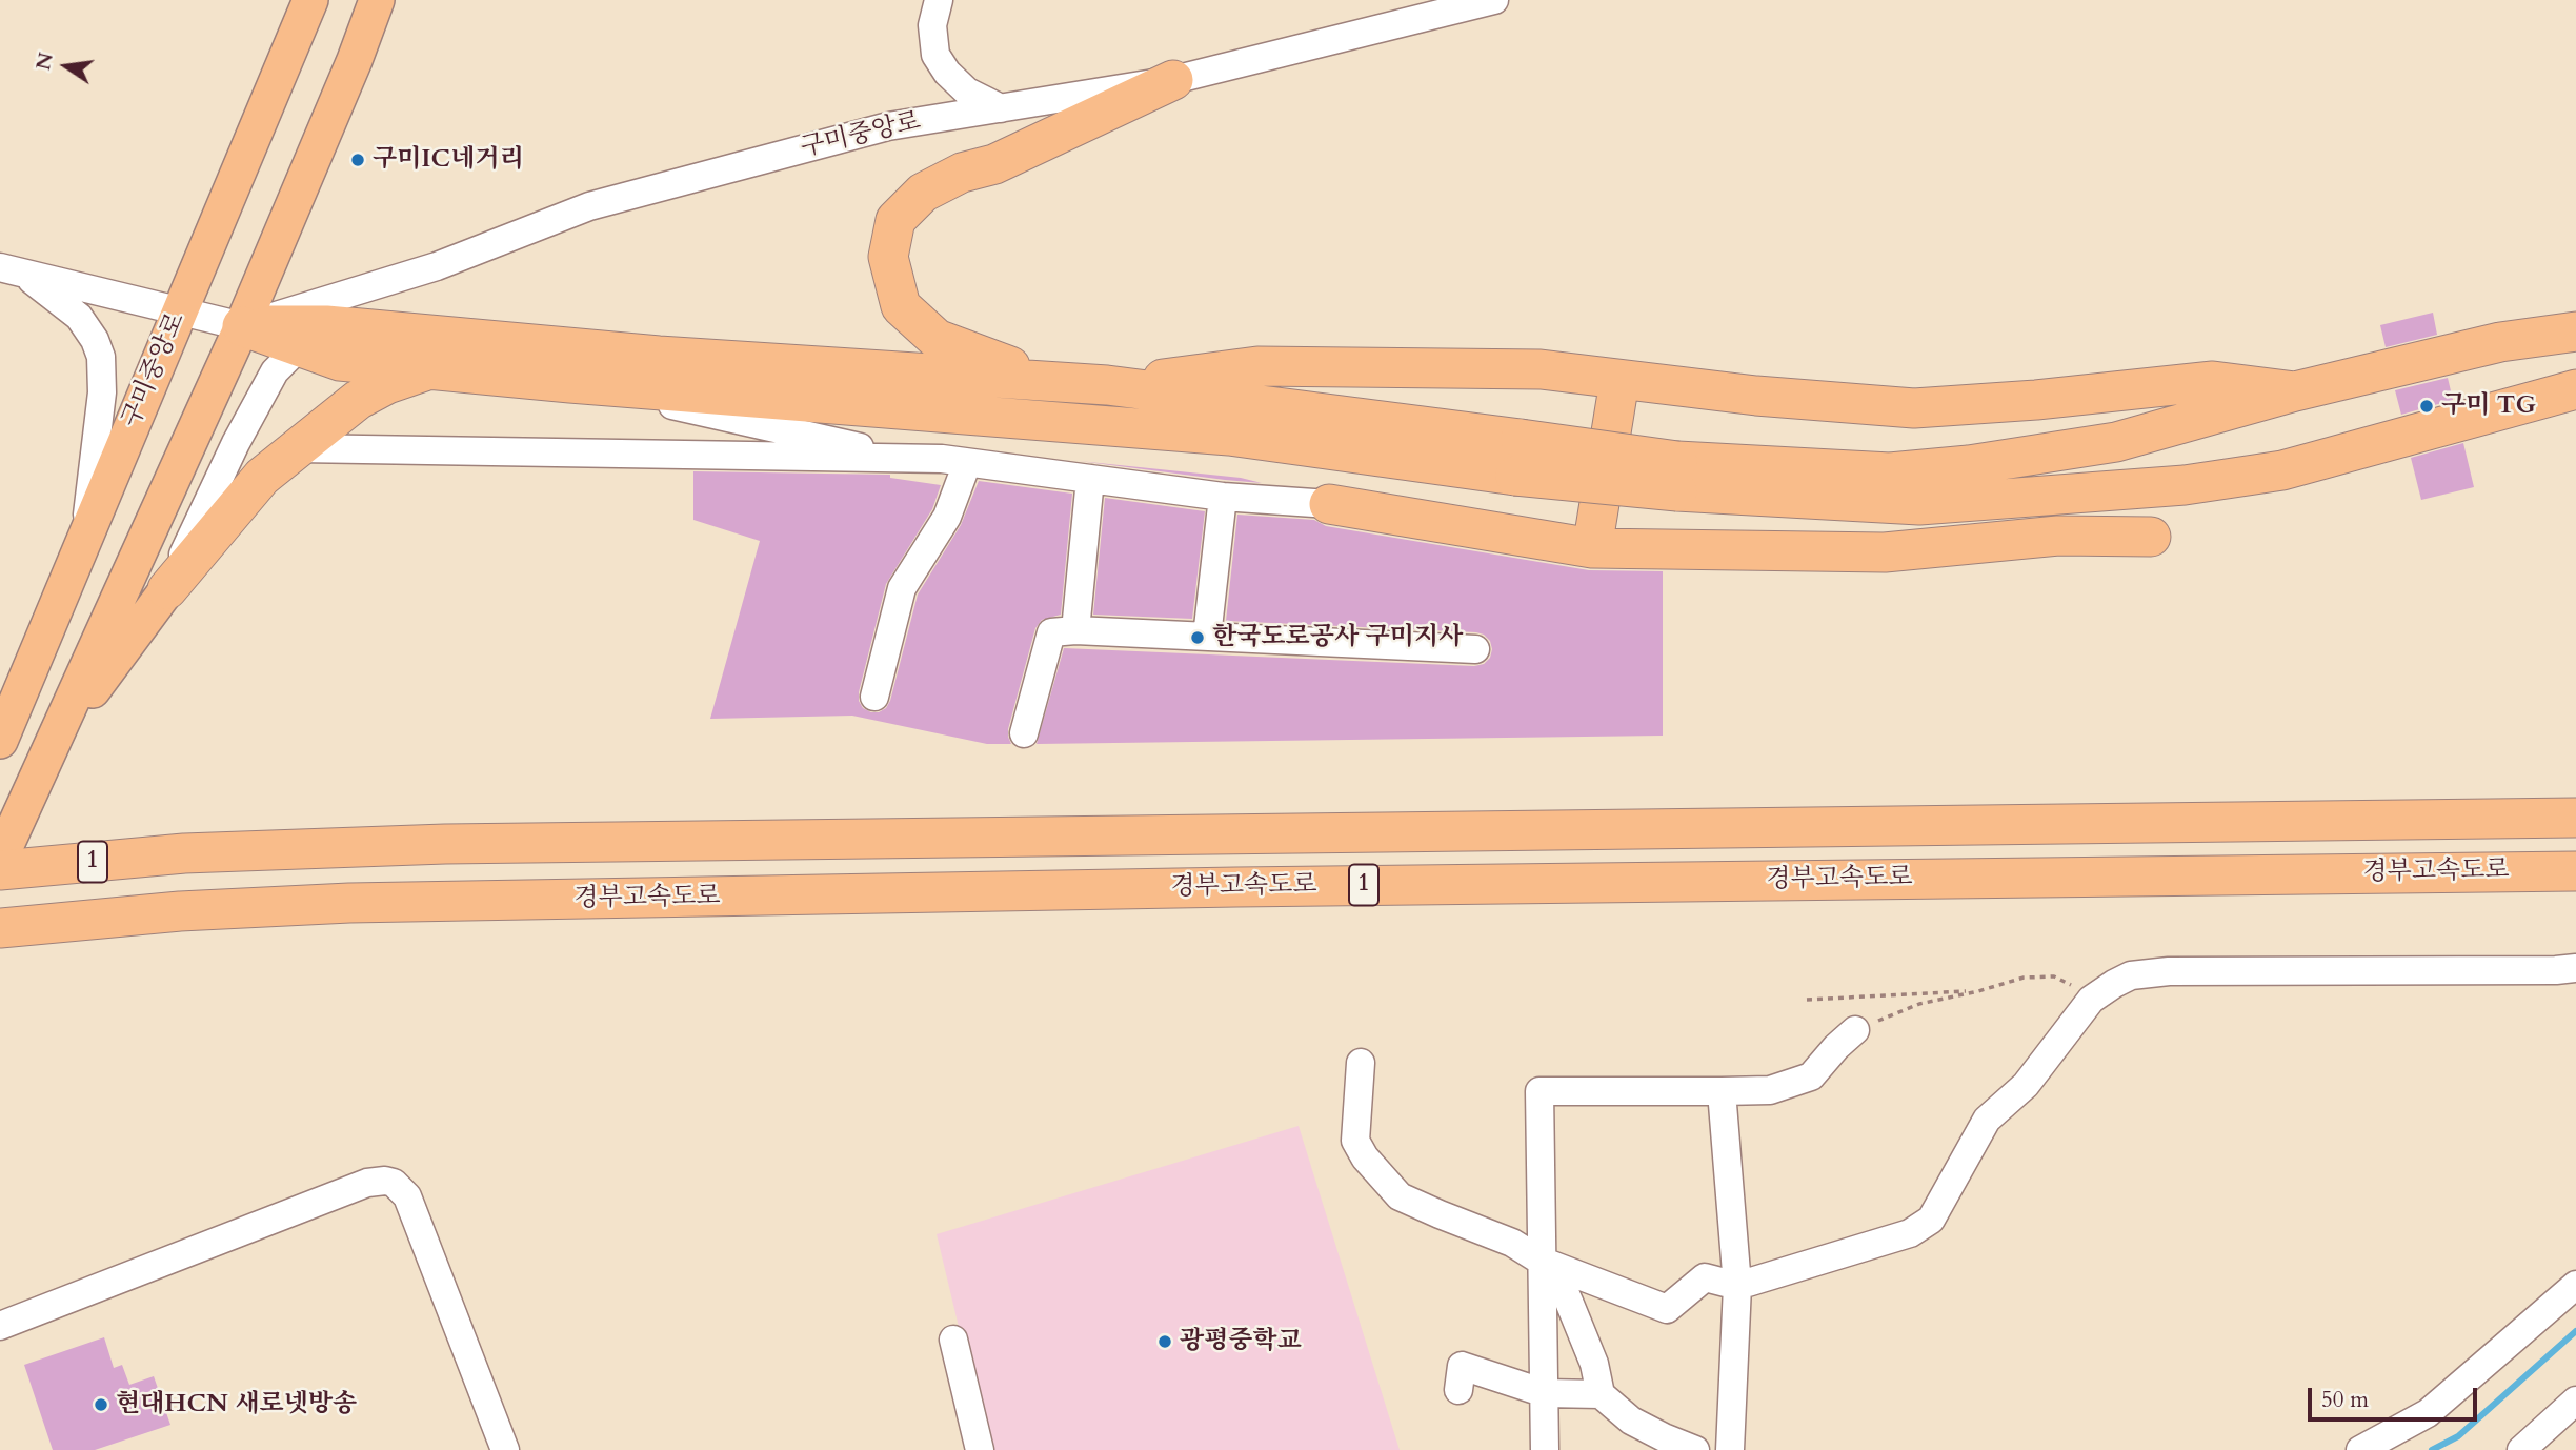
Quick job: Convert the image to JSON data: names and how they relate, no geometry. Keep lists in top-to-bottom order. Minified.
{"streets":{"highway":["1","경부고속도로"],"main road":["구미중앙로"]},"places":["구미IC네거리","구미 TG","한국도로공사 구미지사","광평중학교","현대HCN 새로넷방송"],"scale_bar":"50 m","north":"left"}
